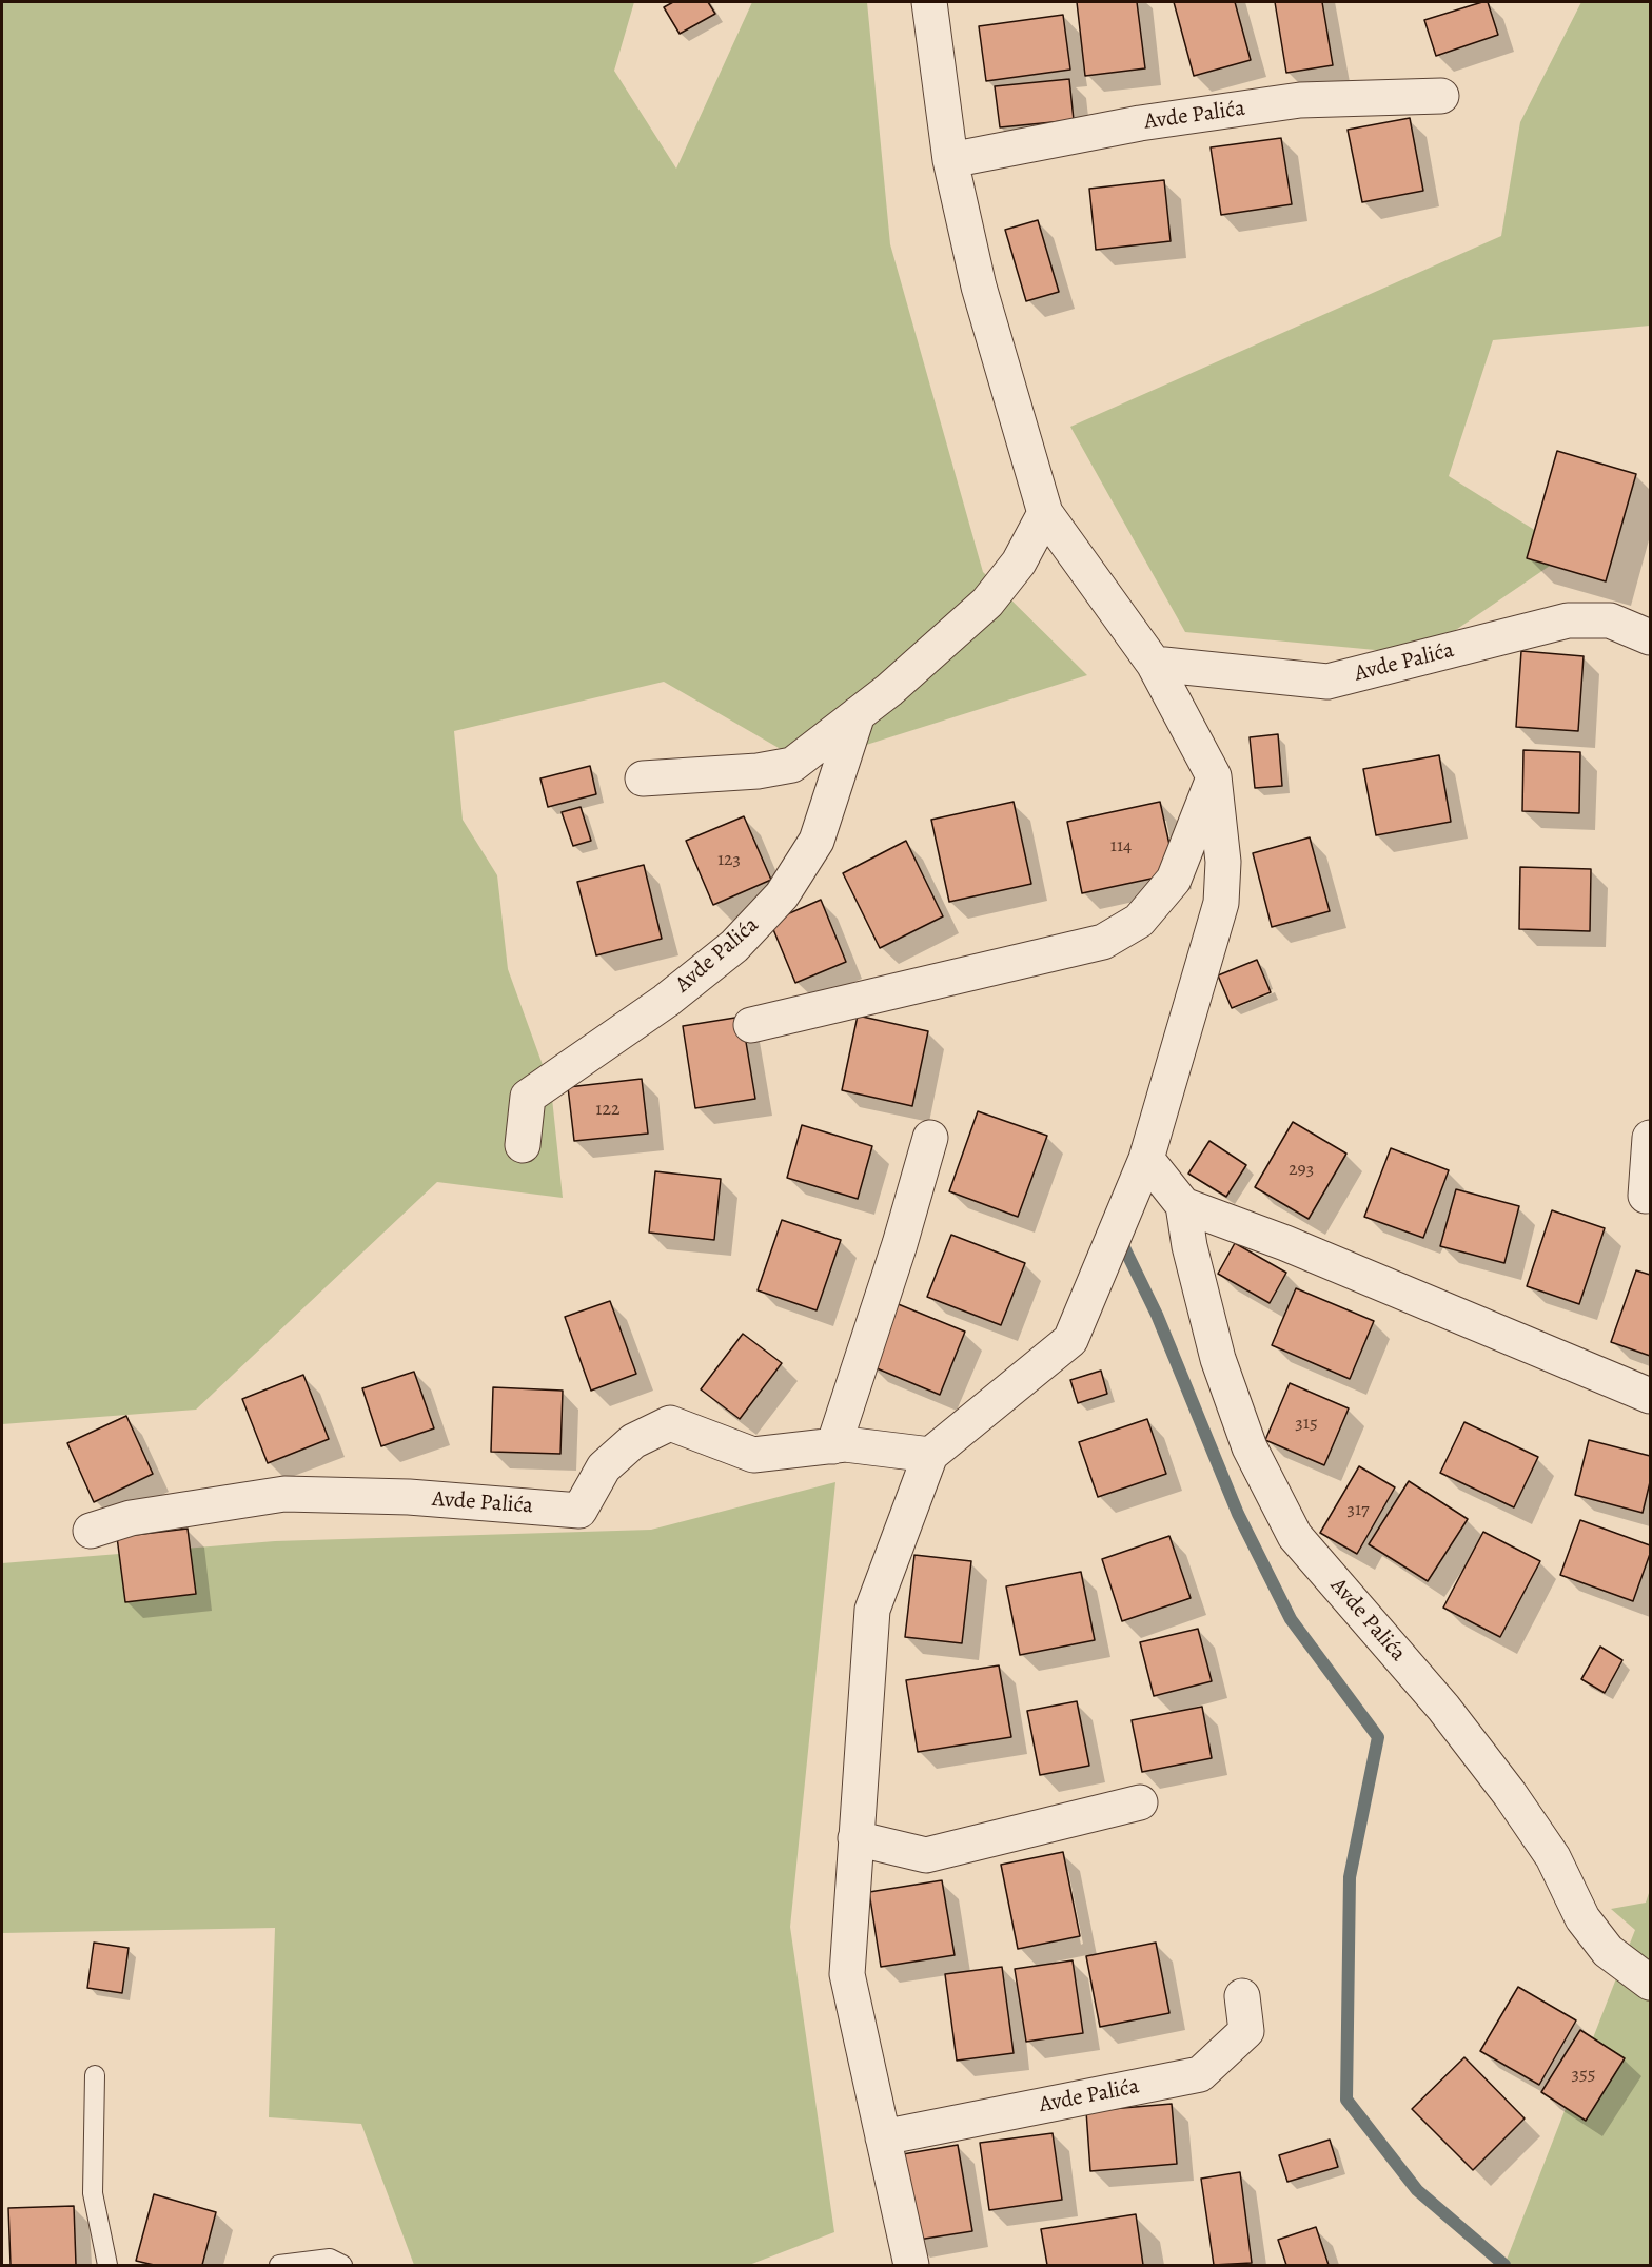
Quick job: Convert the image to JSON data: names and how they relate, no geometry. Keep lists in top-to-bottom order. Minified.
{"streets":{"street":["Avde Palića"]},"house_numbers":["114","123","122","293","315","317","355"]}
